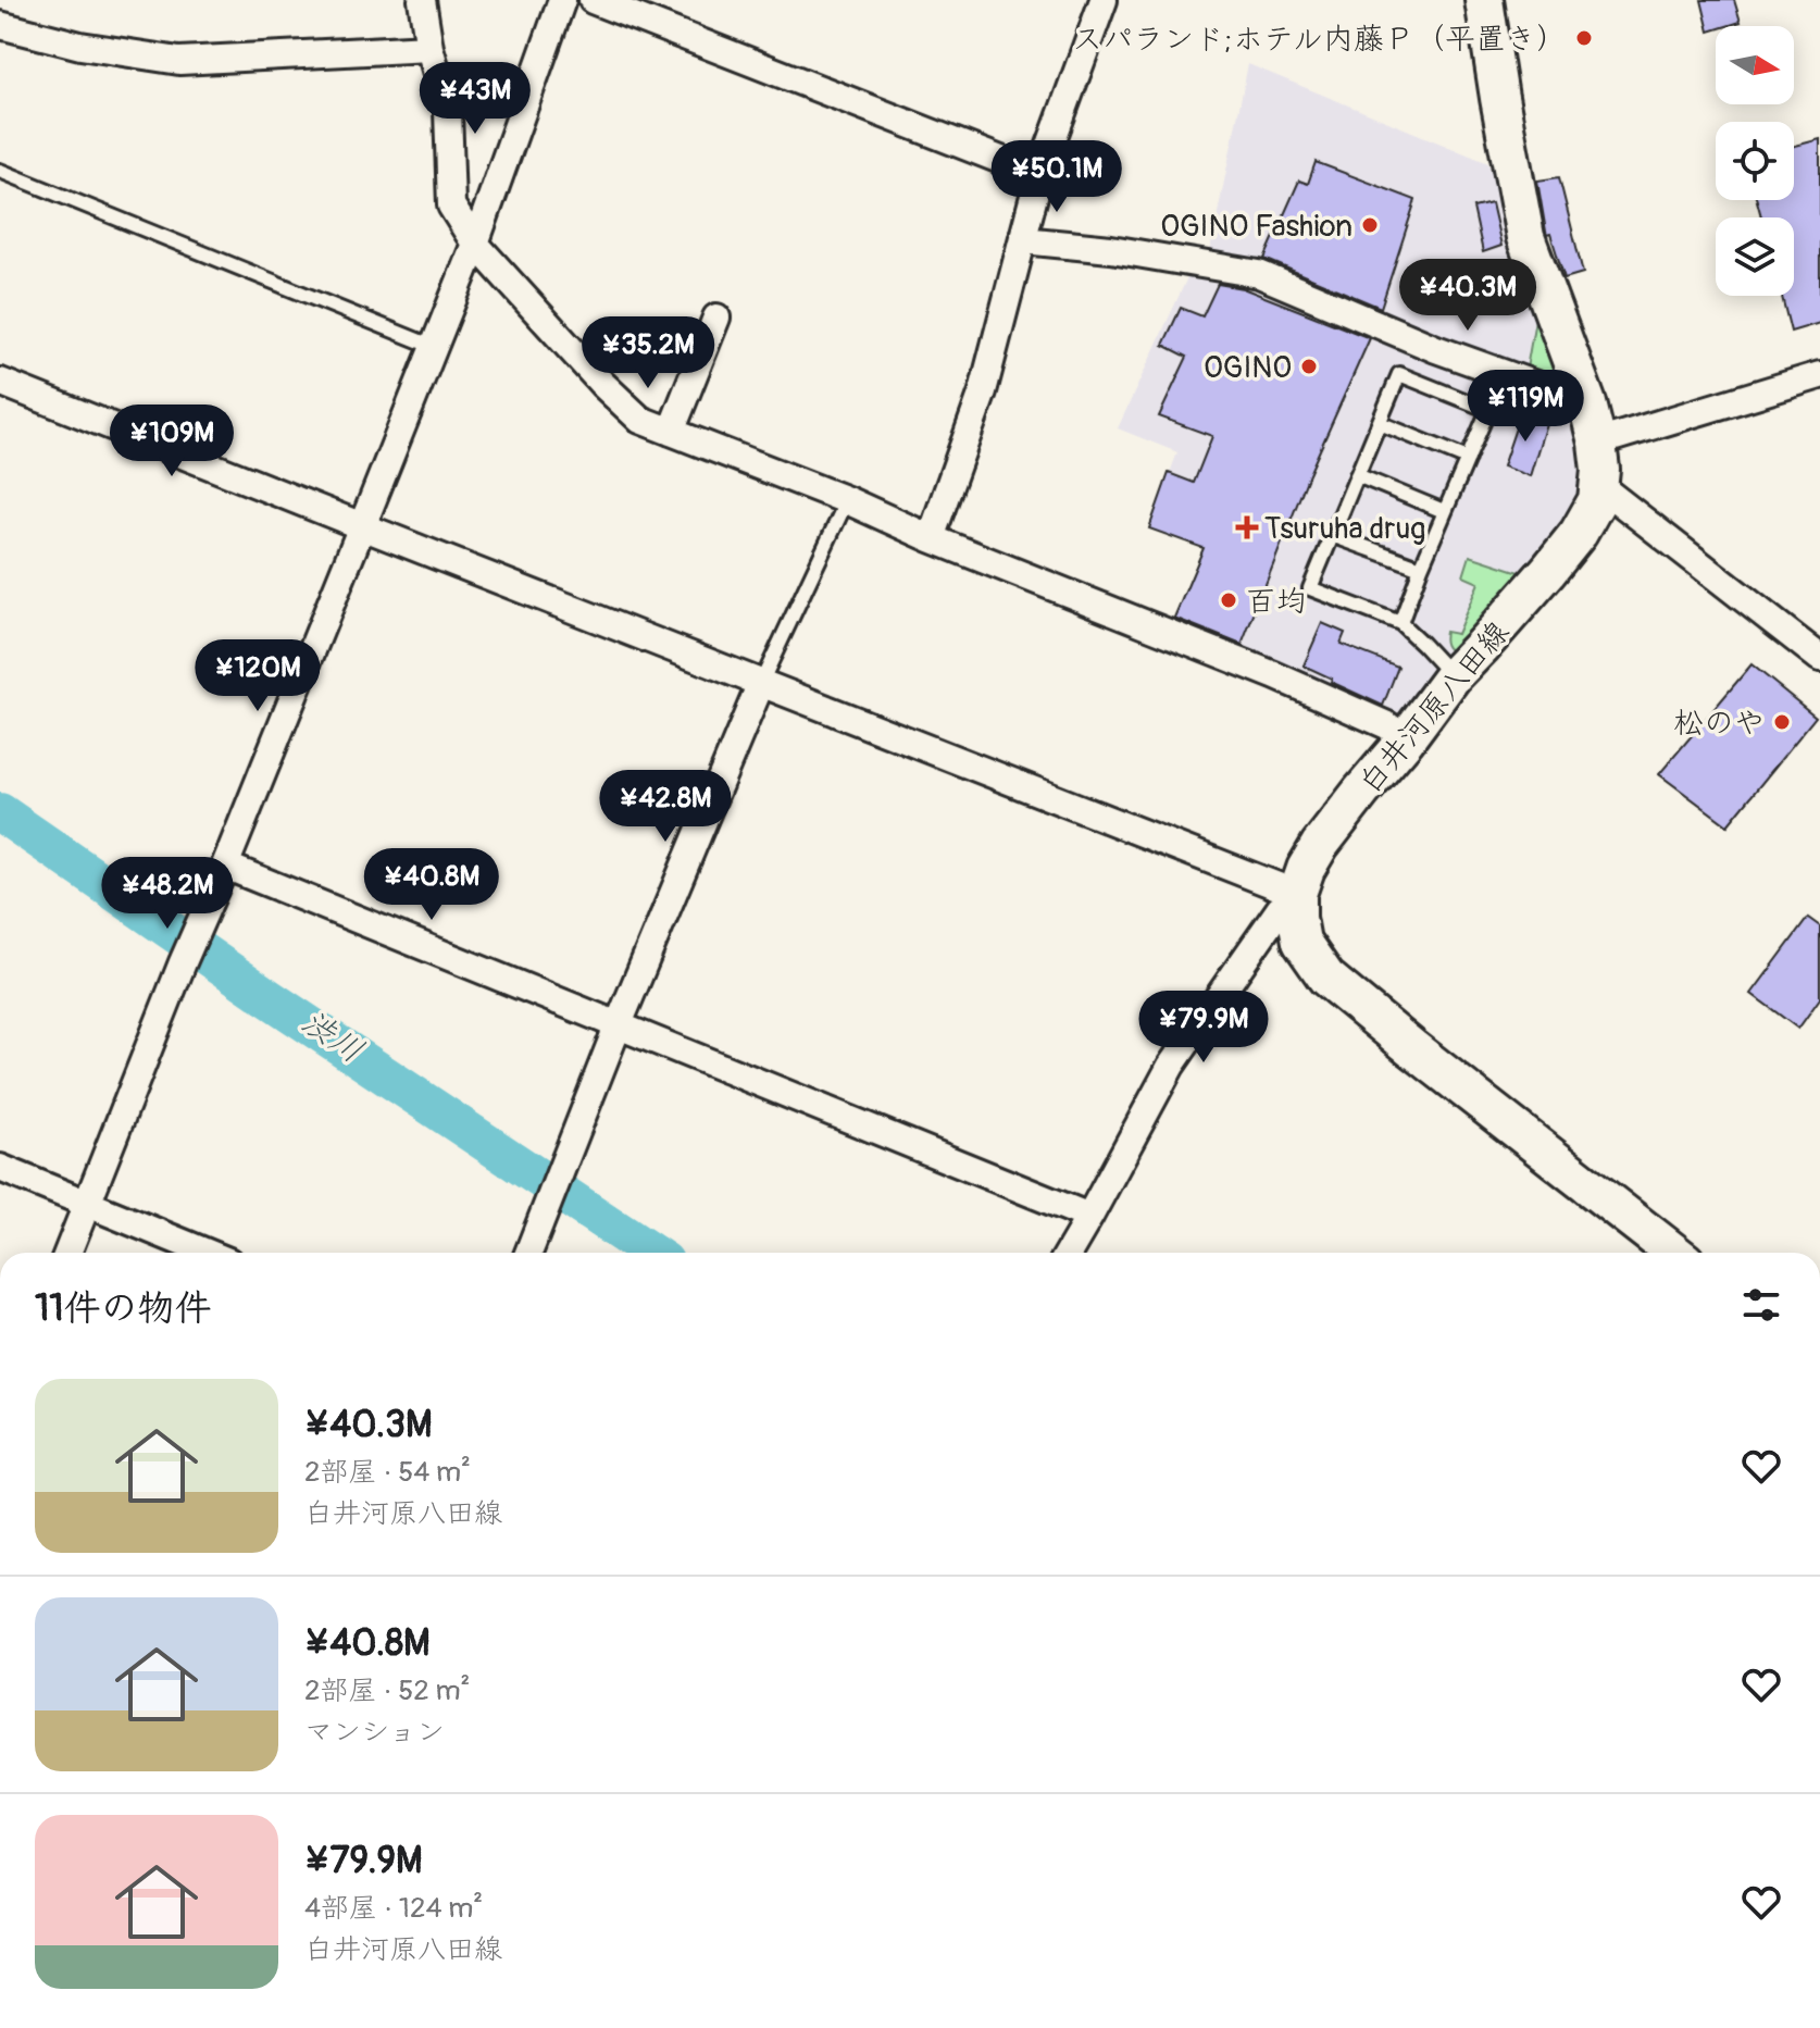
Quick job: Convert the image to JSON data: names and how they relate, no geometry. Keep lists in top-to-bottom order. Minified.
{"streets":{"main road":["白井河原八田線"]},"water":["渋川"],"places":{"other":["スパランド;ホテル内藤Ｐ（平置き）","OGINO Fashion","OGINO","百均","松のや"],"health":["Tsuruha drug"]},"north":"right","page":{"price":["¥43M","¥50.1M","¥40.3M","¥35.2M","¥119M","¥109M","¥120M","¥42.8M","¥40.8M","¥48.2M","¥79.9M"],"heading":"11件の物件","list":[{"name":"¥40.3M","note":"2部屋 · 54 m² · 白井河原八田線"},{"name":"¥40.8M","note":"2部屋 · 52 m² · マンション"},{"name":"¥79.9M","note":"4部屋 · 124 m² · 白井河原八田線"}]}}
